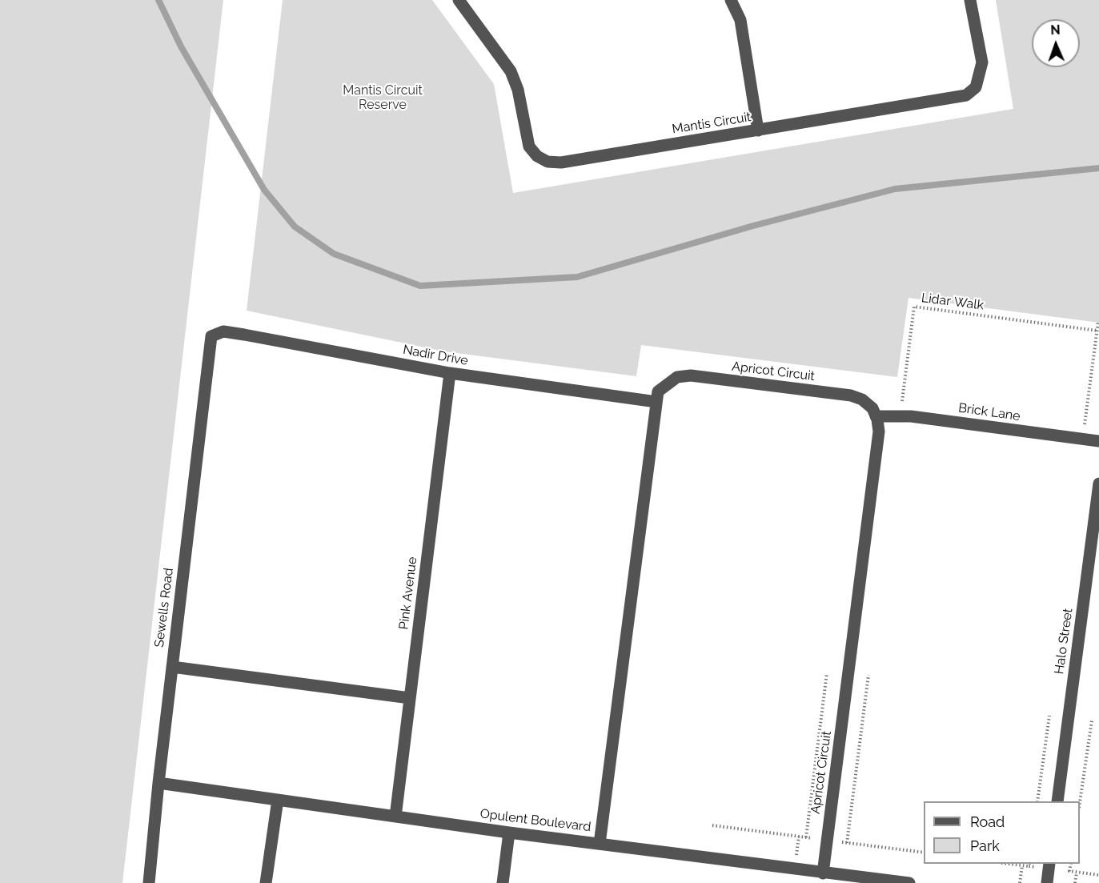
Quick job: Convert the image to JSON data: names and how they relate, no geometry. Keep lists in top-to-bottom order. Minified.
{"streets":{"street":["Mantis Circuit","Nadir Drive","Apricot Circuit","Brick Lane","Pink Avenue","Sewells Road","Halo Street","Opulent Boulevard"],"path":["Lidar Walk"]},"crossings":[["Lidar Walk","Brick Lane"],["Nadir Drive","Apricot Circuit"],["Nadir Drive","Pink Avenue"],["Nadir Drive","Sewells Road"],["Apricot Circuit","Brick Lane"],["Apricot Circuit","Opulent Boulevard"],["Pink Avenue","Opulent Boulevard"],["Sewells Road","Opulent Boulevard"]],"parks":["Mantis Circuit Reserve"],"legend":["Road","Park"],"north":"top"}
